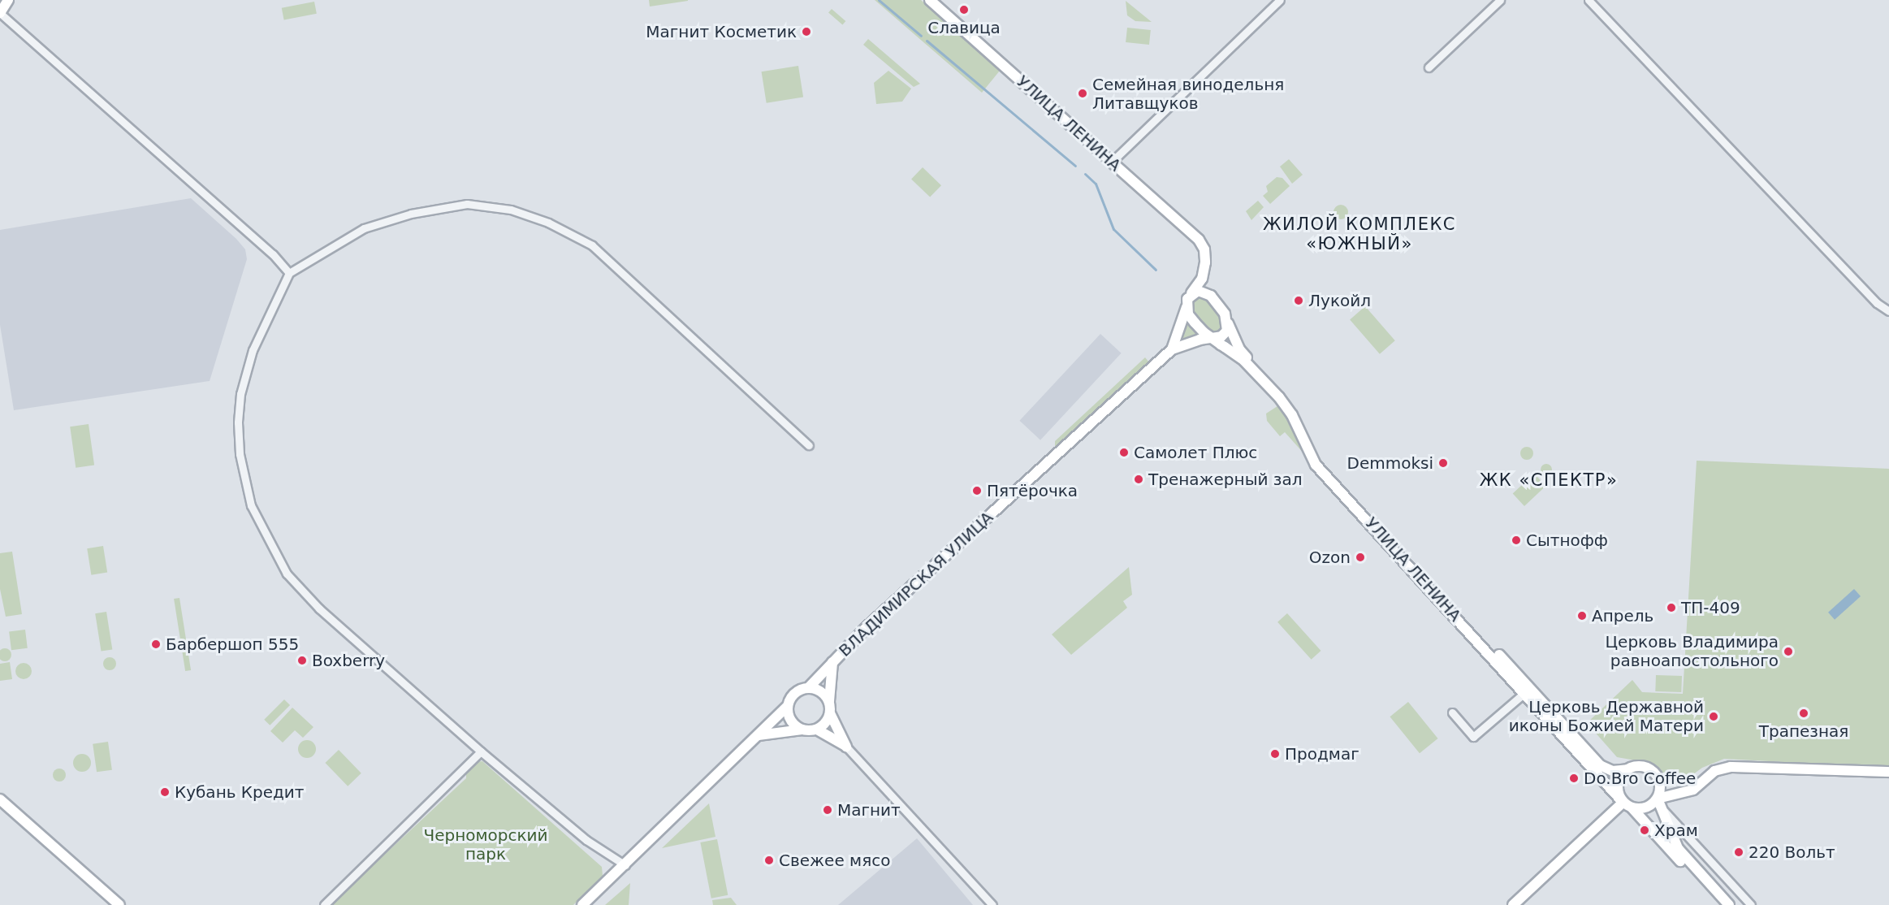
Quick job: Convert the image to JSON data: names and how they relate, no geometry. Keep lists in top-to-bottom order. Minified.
{"streets":{"street":["УЛИЦА ЛЕНИНА","ВЛАДИМИРСКАЯ УЛИЦА"]},"crossings":[["УЛИЦА ЛЕНИНА","ВЛАДИМИРСКАЯ УЛИЦА"]],"districts":["ЖИЛОЙ КОМПЛЕКС «ЮЖНЫЙ»","ЖК «СПЕКТР»"],"parks":["Черноморский парк"],"places":["Славица","Магнит Косметик","Семейная винодельня Литавщуков","Лукойл","Самолет Плюс","Demmoksi","Тренажерный зал","Пятёрочка","Сытнофф","Ozon","ТП-409","Апрель","Барбершоп 555","Церковь Владимира равноапостольного","Boxberry","Трапезная","Церковь Державной иконы Божией Матери","Продмаг","Do.Bro Coffee","Кубань Кредит","Магнит","Храм","220 Вольт","Свежее мясо"]}
